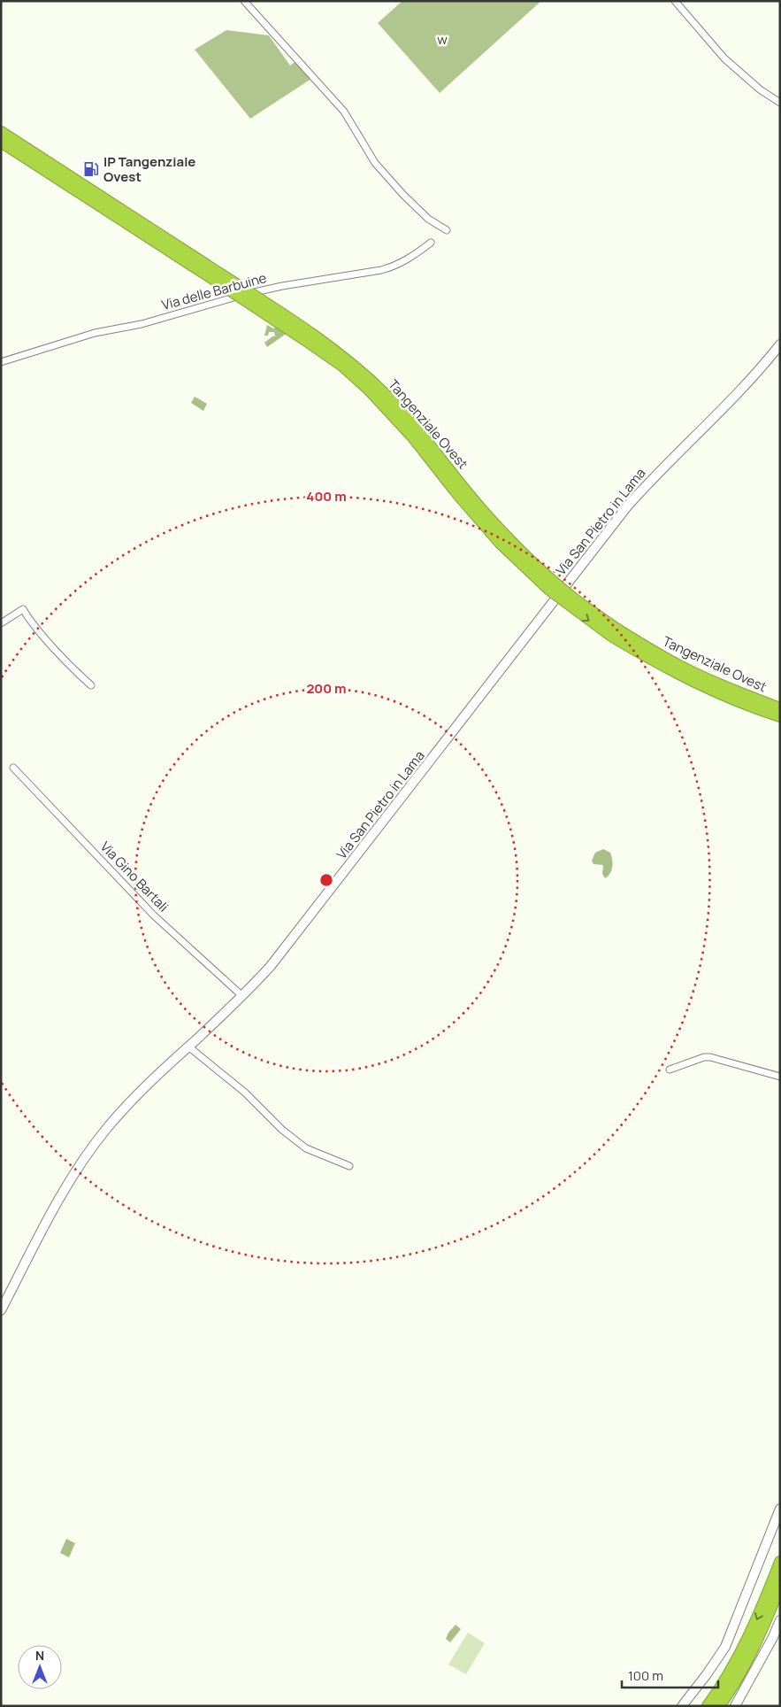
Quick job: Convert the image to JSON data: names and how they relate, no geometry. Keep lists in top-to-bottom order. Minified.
{"streets":{"highway":["Tangenziale Ovest"],"main road":["Via San Pietro in Lama"],"street":["Via delle Barbuine","Via Gino Bartali"]},"crossings":[["Via San Pietro in Lama","Via Gino Bartali"]],"parks":["w"],"places":{"fuel station":["IP Tangenziale Ovest"]},"scale_bar":"100 m","north":"top","rings":["400 m","200 m"]}
